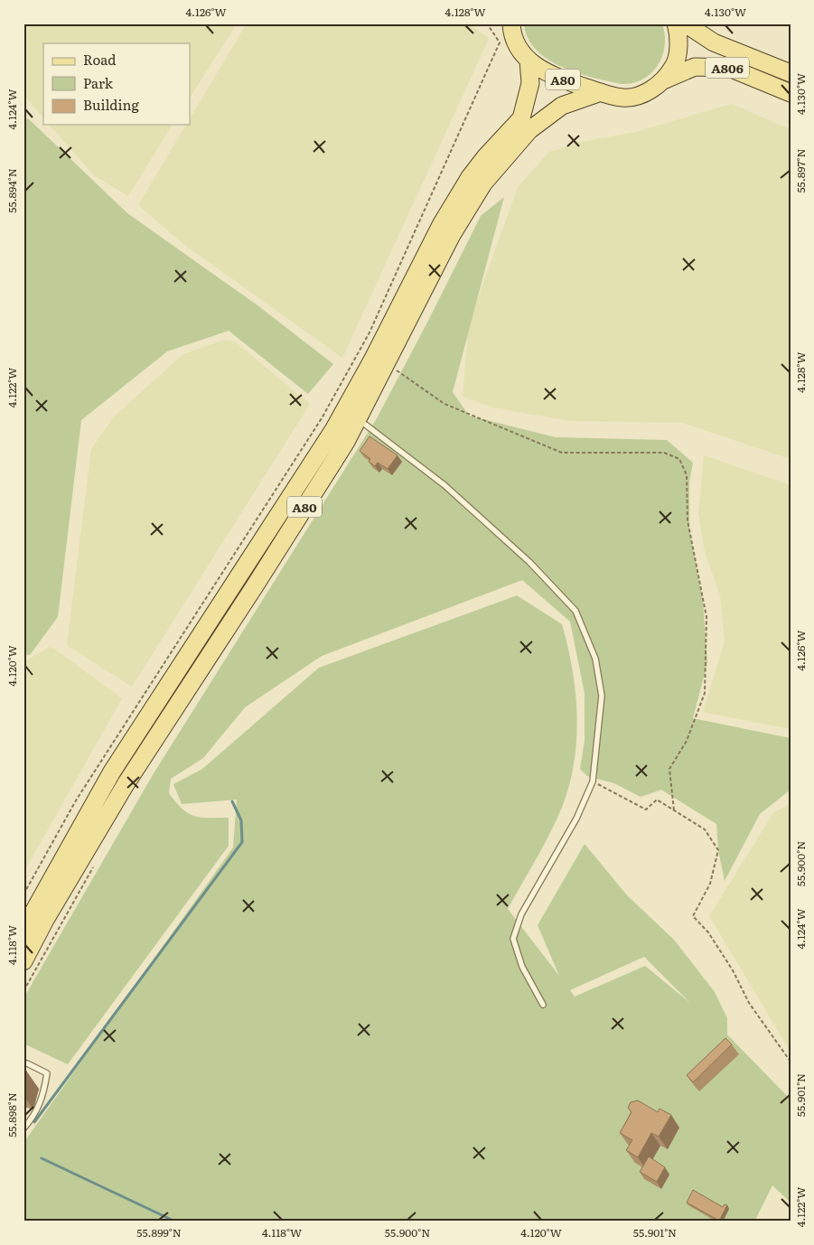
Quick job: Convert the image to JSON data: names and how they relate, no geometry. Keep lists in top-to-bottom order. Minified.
{"streets":{"main road":["A806","A80"]},"crossings":[["A806","A80"]],"legend":["Road","Park","Building"],"coordinates":["4.126°W","4.128°W","4.130°W","4.124°W","55.897°N","55.894°N","4.122°W","4.120°W","55.900°N","4.118°W","55.901°N","55.898°N","55.899°N"]}
